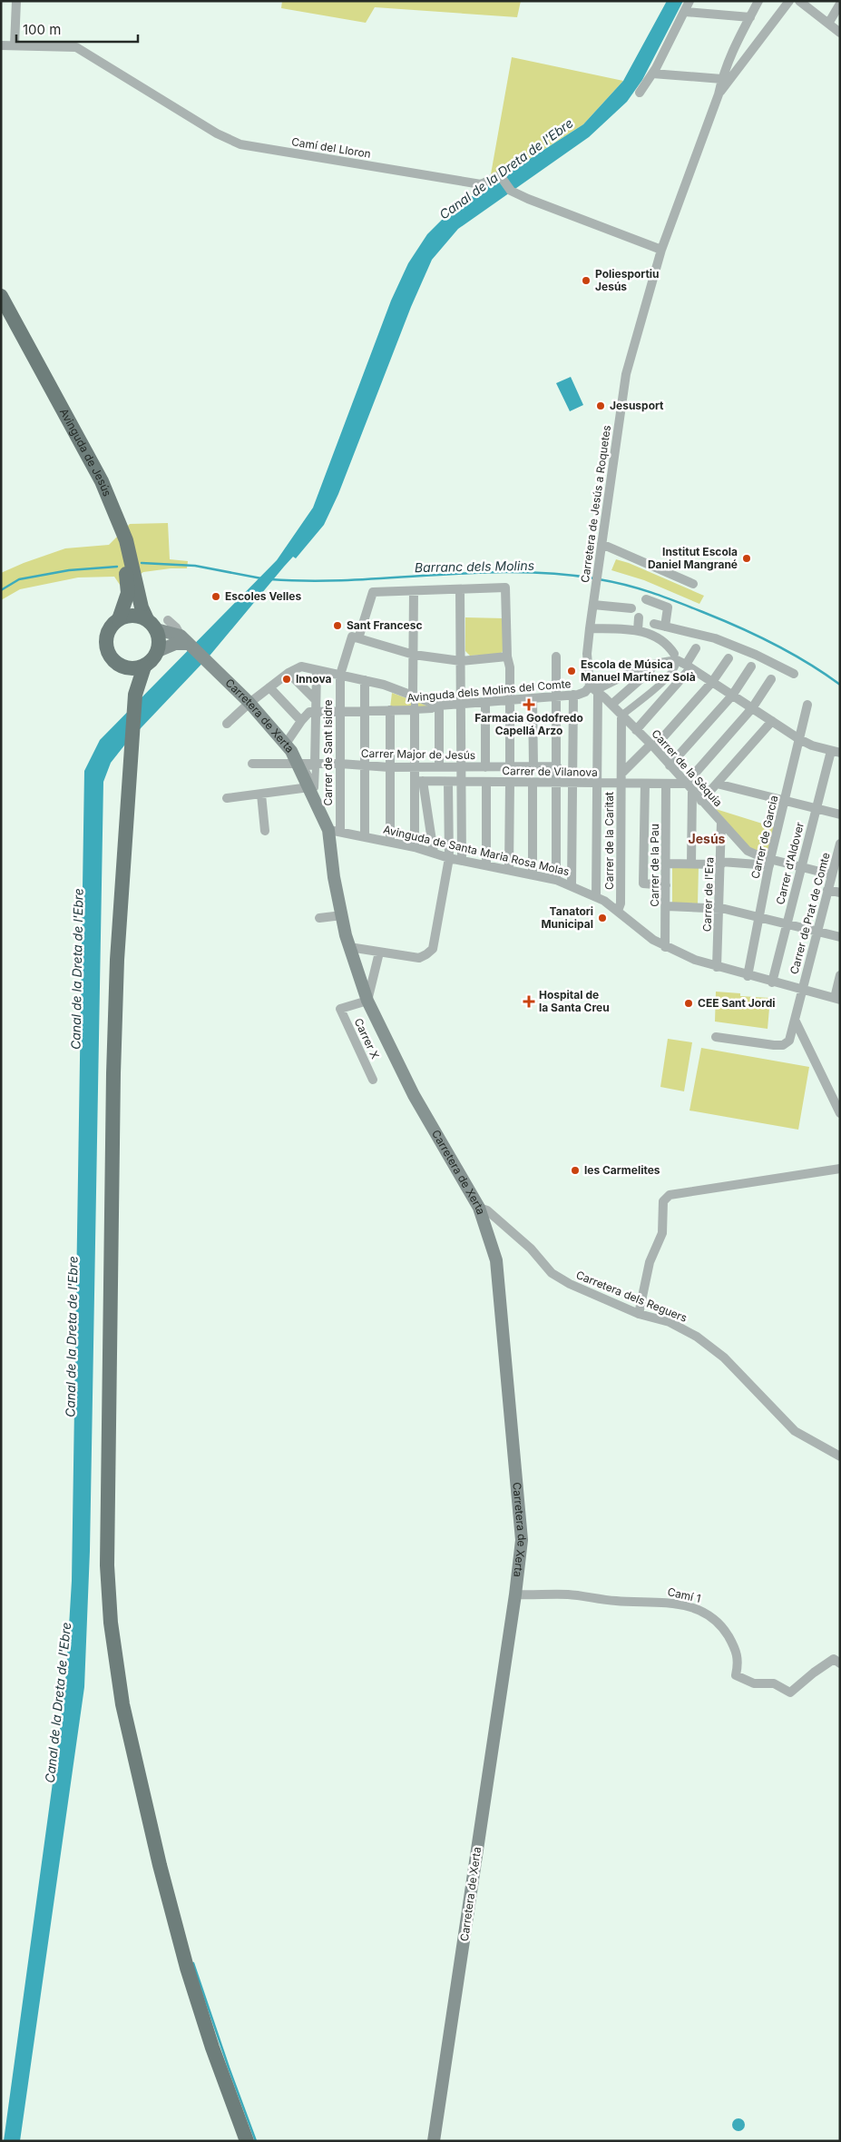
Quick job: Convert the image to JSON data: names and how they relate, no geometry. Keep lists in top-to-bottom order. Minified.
{"streets":{"main road":["Avinguda de Jesús","Carretera de Xerta"],"street":["Camí del Lloron","Carretera de Jesús a Roquetes","Avinguda dels Molins del Comte","Carrer de Sant Isidre","Carrer Major de Jesús","Carrer de la Sèquia","Carrer de Vilanova","Carrer de Garcia","Carrer de la Caritat","Avinguda de Santa Maria Rosa Molas","Carrer d'Aldover","Carrer de la Pau","Carrer de l'Era","Carrer de Prat de Comte","Carrer X","Carretera dels Reguers","Camí 1"]},"crossings":[["Camí del Lloron","Carretera de Jesús a Roquetes"],["Carretera de Jesús a Roquetes","Avinguda dels Molins del Comte"],["Carretera de Jesús a Roquetes","Carrer de la Sèquia"],["Avinguda dels Molins del Comte","Carretera de Xerta"],["Avinguda dels Molins del Comte","Carrer de Sant Isidre"],["Avinguda dels Molins del Comte","Carrer de la Sèquia"],["Carretera de Xerta","Carrer de Sant Isidre"],["Carretera de Xerta","Carrer Major de Jesús"],["Carretera de Xerta","Avinguda de Santa Maria Rosa Molas"],["Carretera de Xerta","Carrer X"],["Carretera de Xerta","Carretera dels Reguers"],["Carretera de Xerta","Camí 1"],["Carrer de Sant Isidre","Carrer Major de Jesús"],["Carrer de Sant Isidre","Avinguda de Santa Maria Rosa Molas"],["Carrer de la Sèquia","Carrer de Vilanova"],["Carrer de la Sèquia","Carrer de Garcia"],["Carrer de la Sèquia","Carrer de la Caritat"],["Carrer de la Sèquia","Carrer de l'Era"],["Carrer de Vilanova","Carrer de la Caritat"],["Carrer de Vilanova","Carrer de la Pau"],["Carrer de Garcia","Avinguda de Santa Maria Rosa Molas"],["Carrer de la Caritat","Avinguda de Santa Maria Rosa Molas"],["Avinguda de Santa Maria Rosa Molas","Carrer d'Aldover"],["Avinguda de Santa Maria Rosa Molas","Carrer de la Pau"],["Avinguda de Santa Maria Rosa Molas","Carrer de l'Era"],["Avinguda de Santa Maria Rosa Molas","Carrer de Prat de Comte"]],"districts":["Jesús"],"water":["Canal de la Dreta de l'Ebre","Barranc dels Molins"],"places":{"other":["Poliesportiu Jesús","Jesusport","Institut Escola Daniel Mangrané","Escoles Velles","Sant Francesc","Escola de Música Manuel Martínez Solà","Innova","Tanatori Municipal","CEE Sant Jordi","les Carmelites"],"health":["Farmacia Godofredo Capellá Arzo","Hospital de la Santa Creu"]},"scale_bar":"100 m"}
